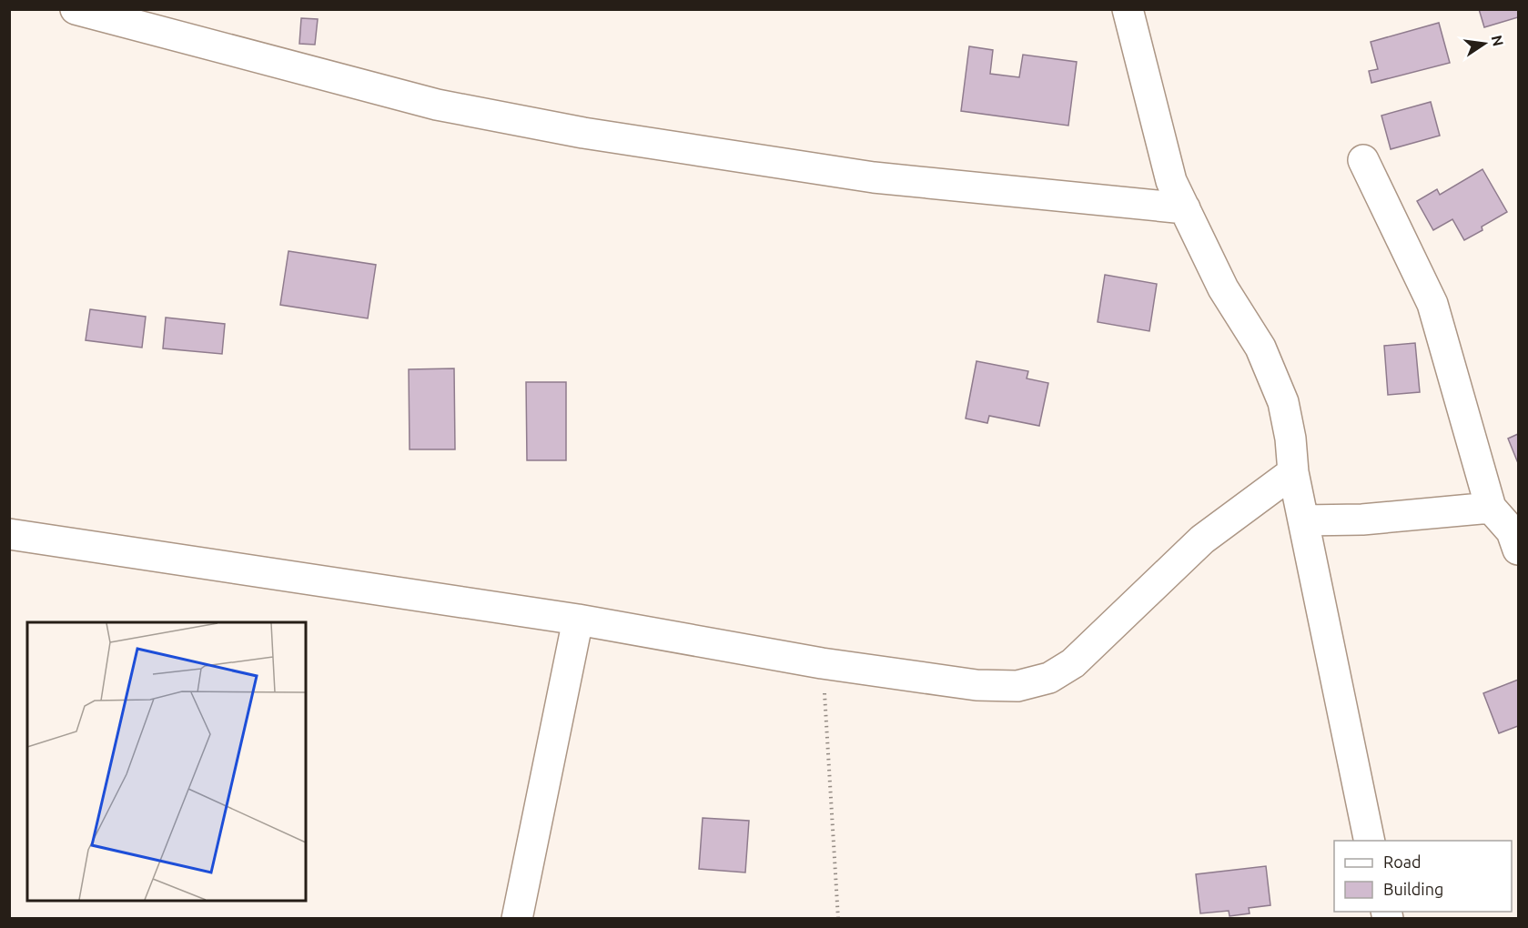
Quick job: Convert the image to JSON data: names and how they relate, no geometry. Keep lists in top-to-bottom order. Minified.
{"legend":["Road","Building"],"north":"right"}
